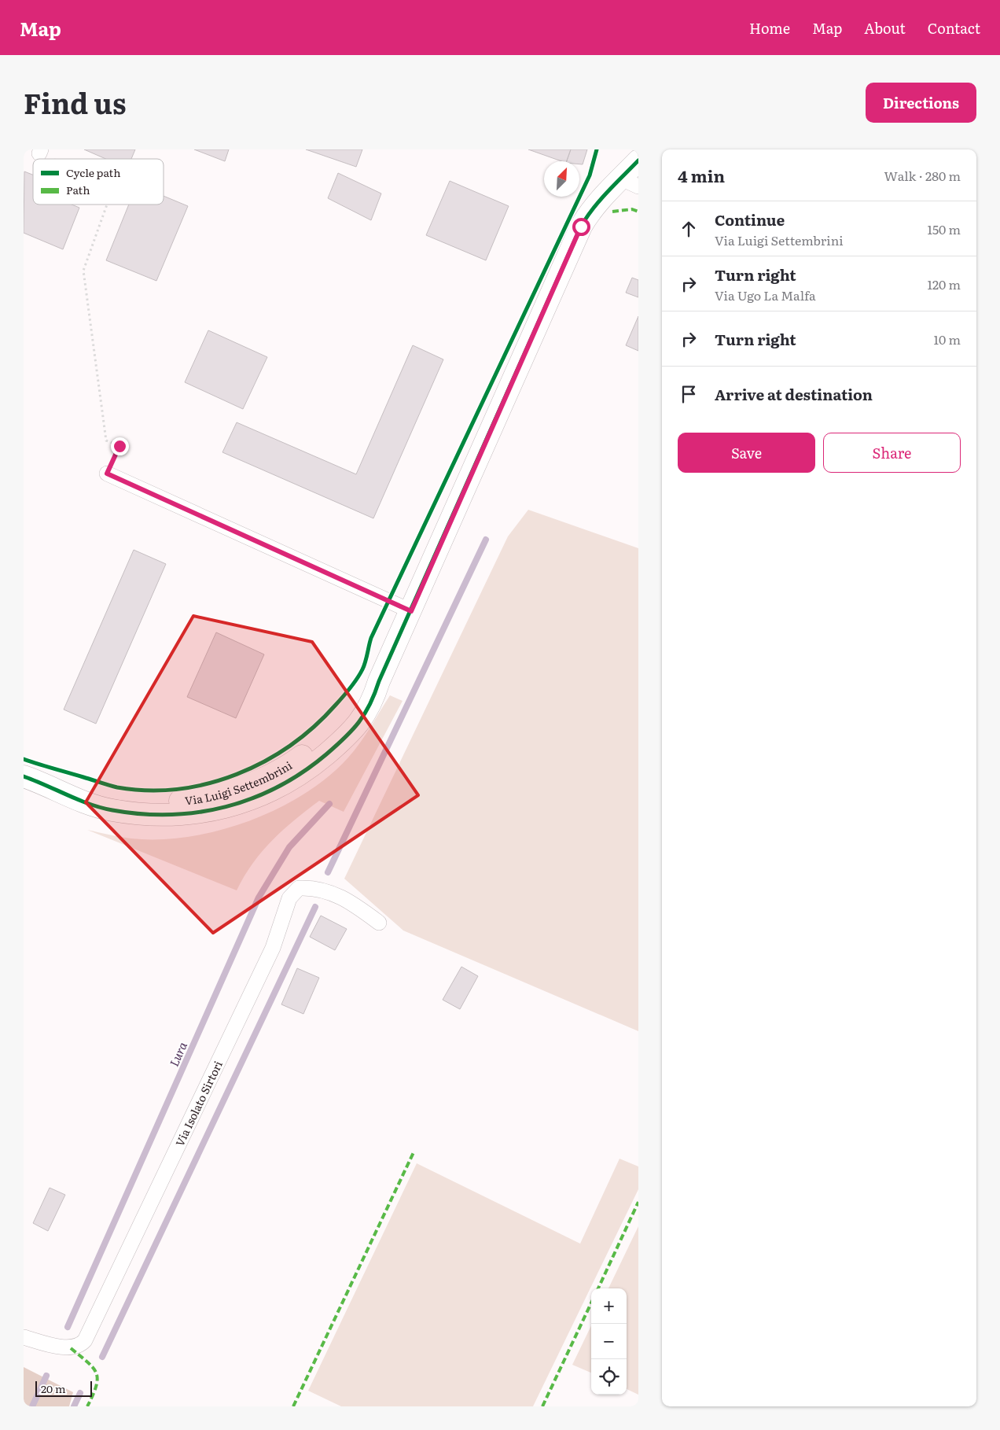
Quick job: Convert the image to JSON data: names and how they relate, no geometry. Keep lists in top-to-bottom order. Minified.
{"streets":{"street":["Via Luigi Settembrini","Via Isolato Sirtori"]},"water":["Lura"],"legend":["Cycle path","Path"],"scale_bar":"20 m","north":"top right","page":{"header":"Map","nav":["Home","Map","About","Contact"],"title":"Find us","buttons":["Directions",["Save","Share"]],"heading":["4 min","Walk · 280 m"],"list":[["Continue","Via Luigi Settembrini","150 m"],["Turn right","Via Ugo La Malfa","120 m"],["Turn right","10 m"],"Arrive at destination"],"map_buttons":["+","−"],"scale":"20 m"}}
